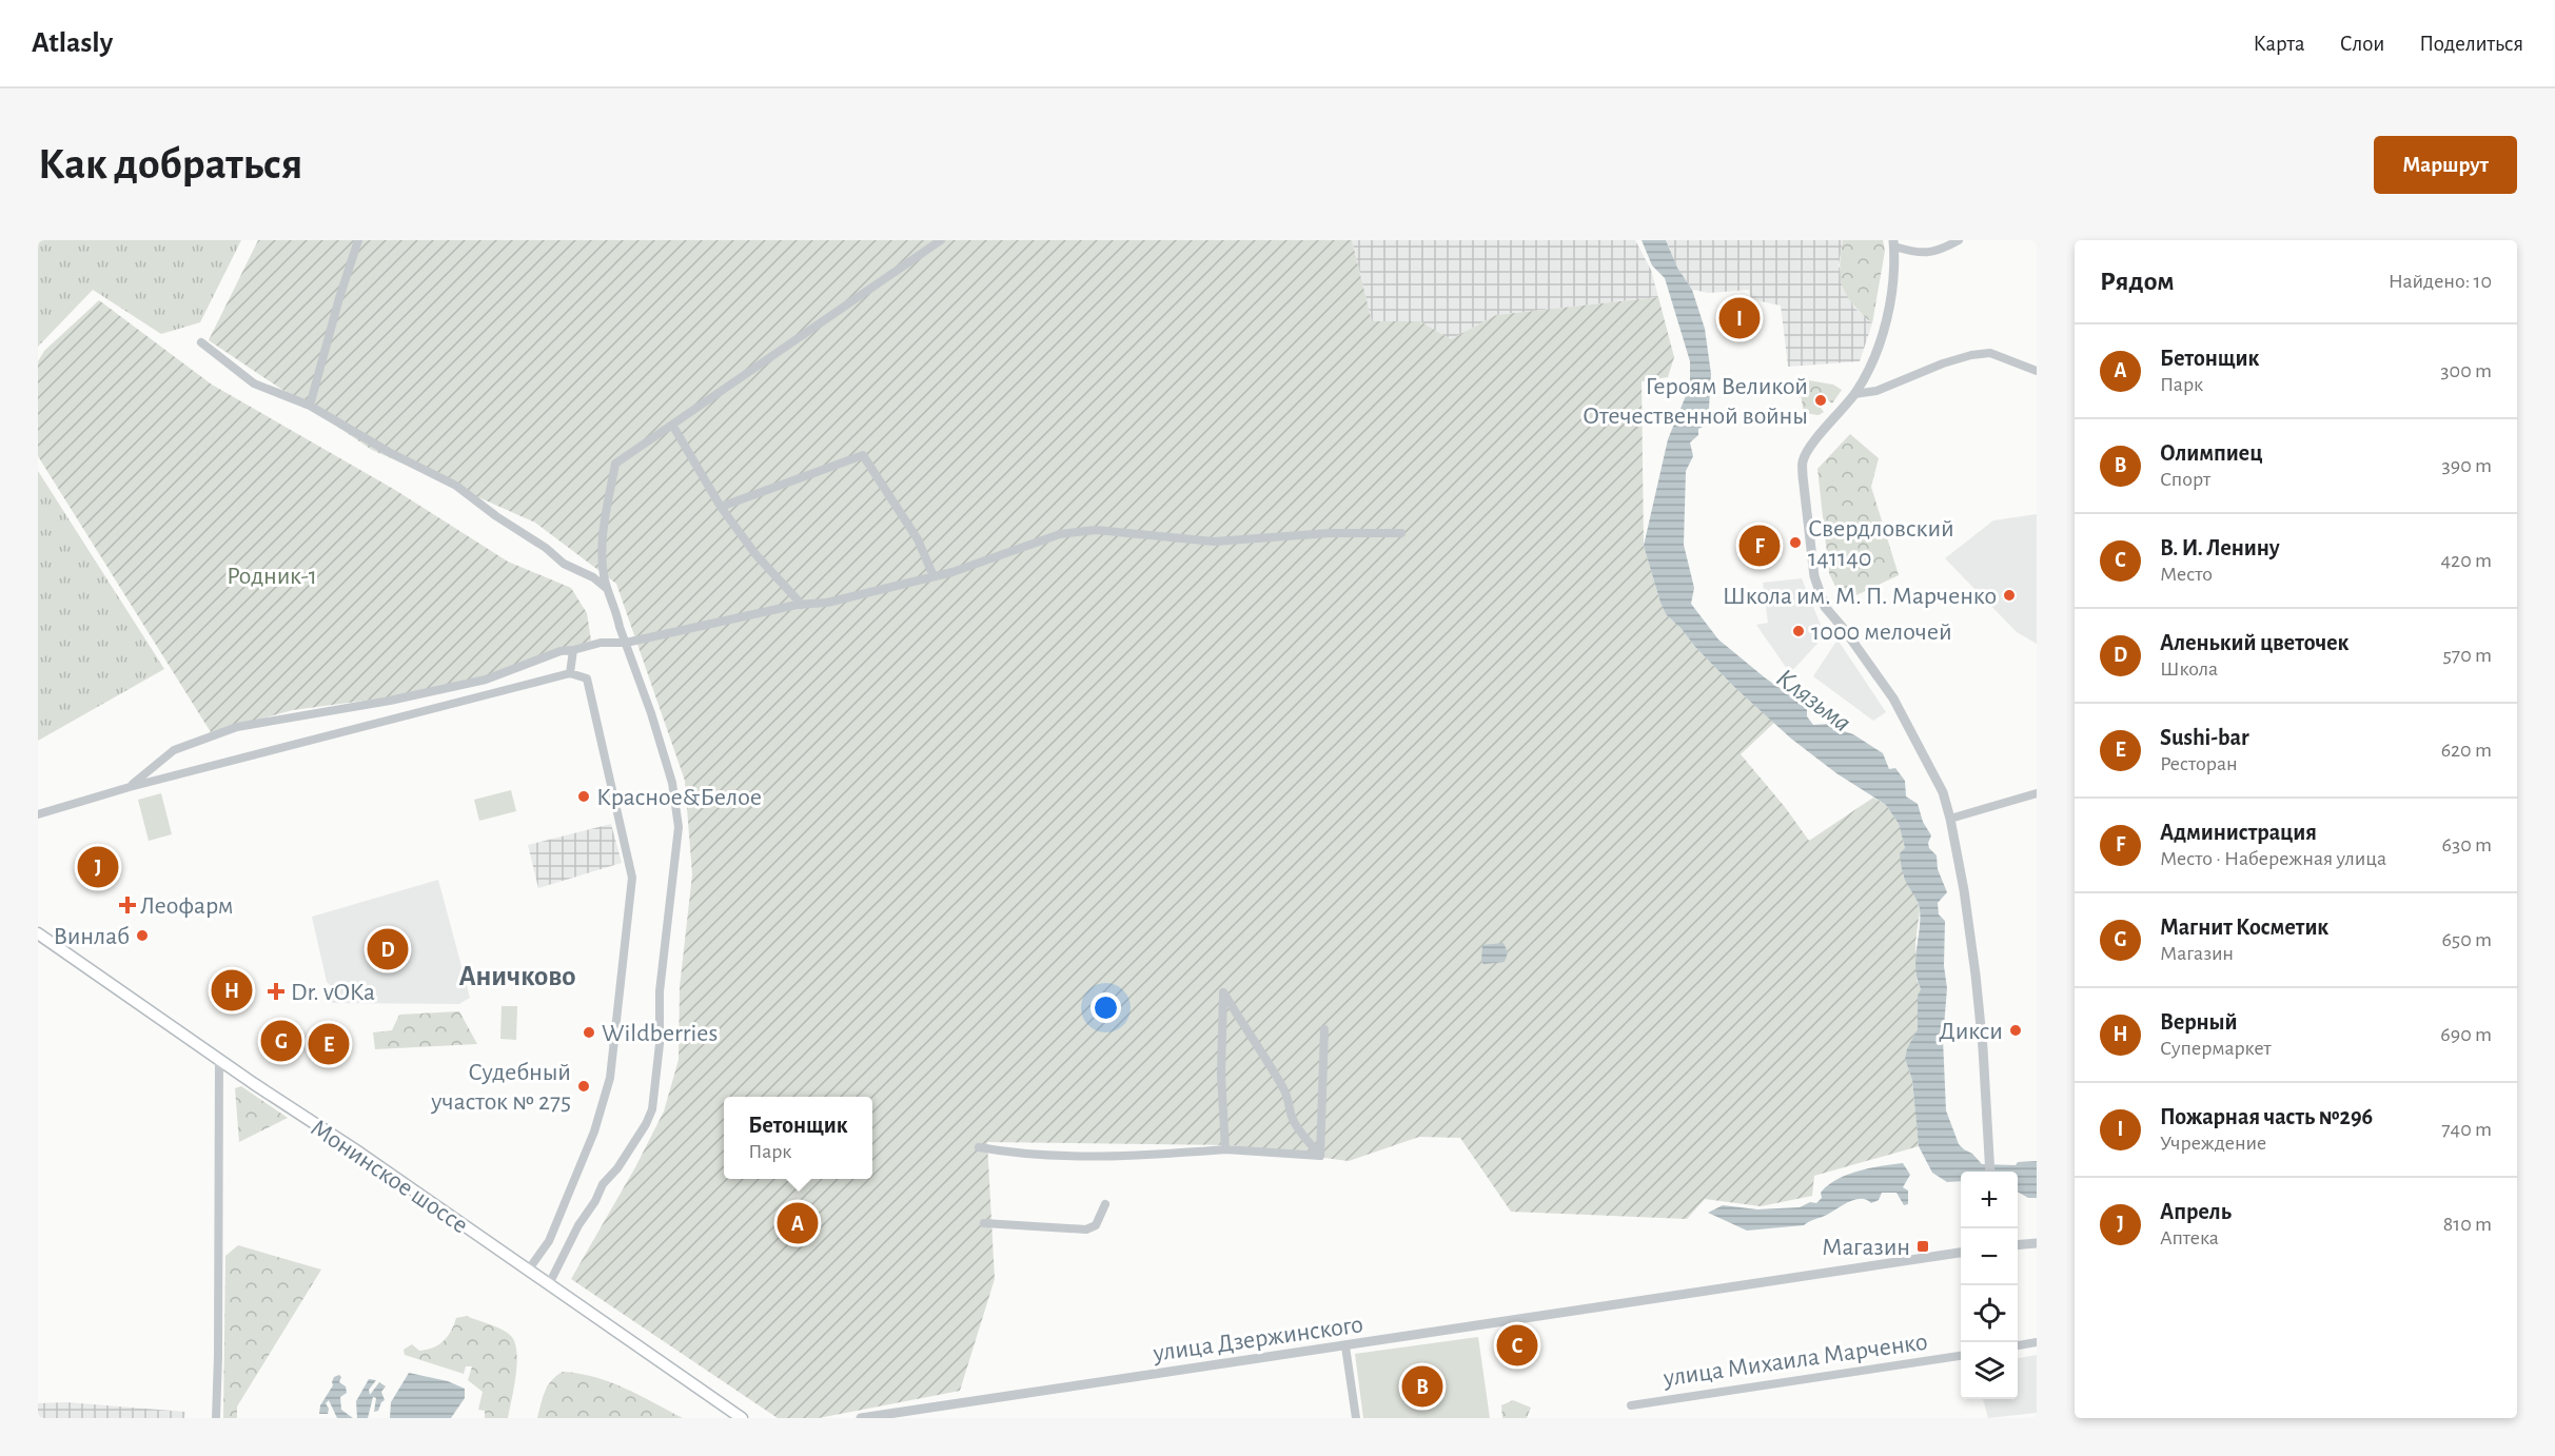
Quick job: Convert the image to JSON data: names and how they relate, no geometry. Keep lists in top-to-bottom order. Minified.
{"streets":{"main road":["Монинское шоссе"],"street":["улица Дзержинского","улица Михаила Марченко"]},"districts":["Аничково"],"water":["Клязьма"],"parks":["Родник-1"],"places":{"other":["Героям Великой Отечественной войны","Свердловский 141140","Школа им. М. П. Марченко","1000 мелочей","Красное&Белое","Винлаб","Дикси","Wildberries","Судебный участок № 275"],"health":["Леофарм","Dr. vOKa"],"transit":["Магазин"]},"page":{"header":"Atlasly","nav":["Карта","Слои","Поделиться"],"buttons":"Маршрут","title":"Как добраться","heading":["Рядом","Найдено: 10"],"pins":["I","F","J","D","H","G","E","A","C","B"],"list":[{"mark":"A","name":"Бетонщик","note":"Парк","value":"300 m"},{"mark":"B","name":"Олимпиец","note":"Спорт","value":"390 m"},{"mark":"C","name":"В. И. Ленину","note":"Место","value":"420 m"},{"mark":"D","name":"Аленький цветочек","note":"Школа","value":"570 m"},{"mark":"E","name":"Sushi-bar","note":"Ресторан","value":"620 m"},{"mark":"F","name":"Администрация","note":"Место · Набережная улица","value":"630 m"},{"mark":"G","name":"Магнит Косметик","note":"Магазин","value":"650 m"},{"mark":"H","name":"Верный","note":"Супермаркет","value":"690 m"},{"mark":"I","name":"Пожарная часть №296","note":"Учреждение","value":"740 m"},{"mark":"J","name":"Апрель","note":"Аптека","value":"810 m"}],"popup":["Бетонщик","Парк"],"map_buttons":["+","−"]}}
